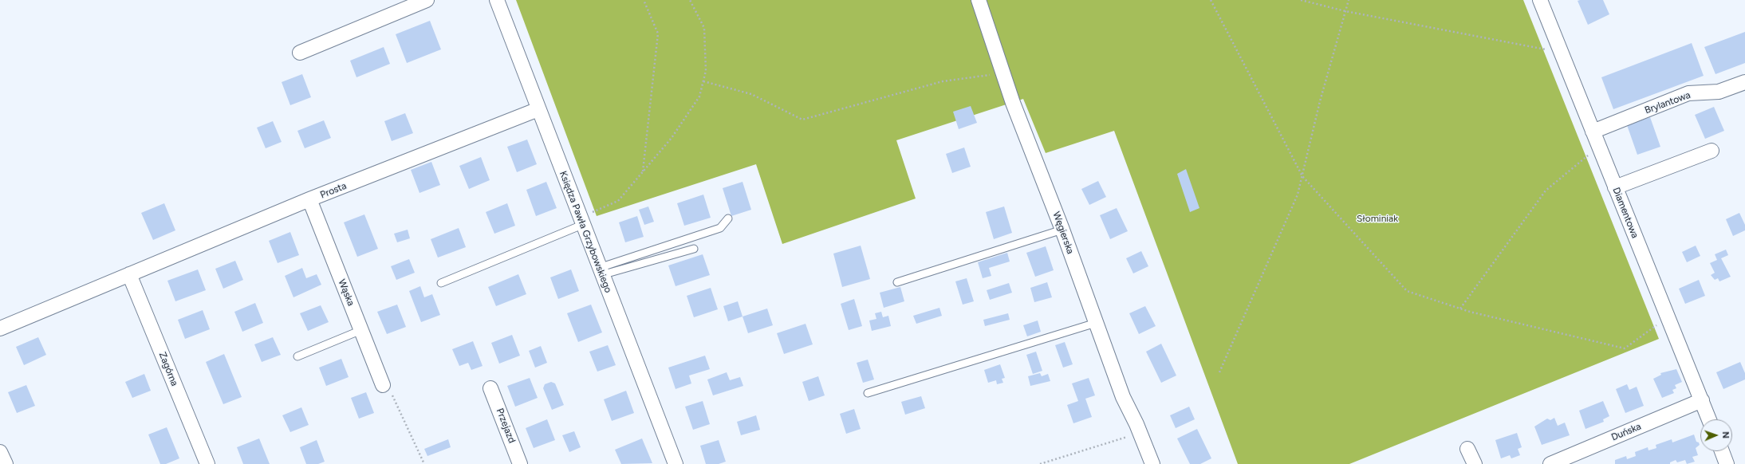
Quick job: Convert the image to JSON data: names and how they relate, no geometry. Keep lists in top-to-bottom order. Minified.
{"streets":{"street":["Brylantowa","Prosta","Diamentowa","Księdza Pawła Grzybowskiego","Węgierska","Wąska","Zagórna","Przejazd","Duńska"]},"crossings":[["Brylantowa","Diamentowa"],["Prosta","Księdza Pawła Grzybowskiego"],["Prosta","Wąska"],["Prosta","Zagórna"],["Diamentowa","Duńska"]],"parks":["Słominiak"],"north":"right"}
